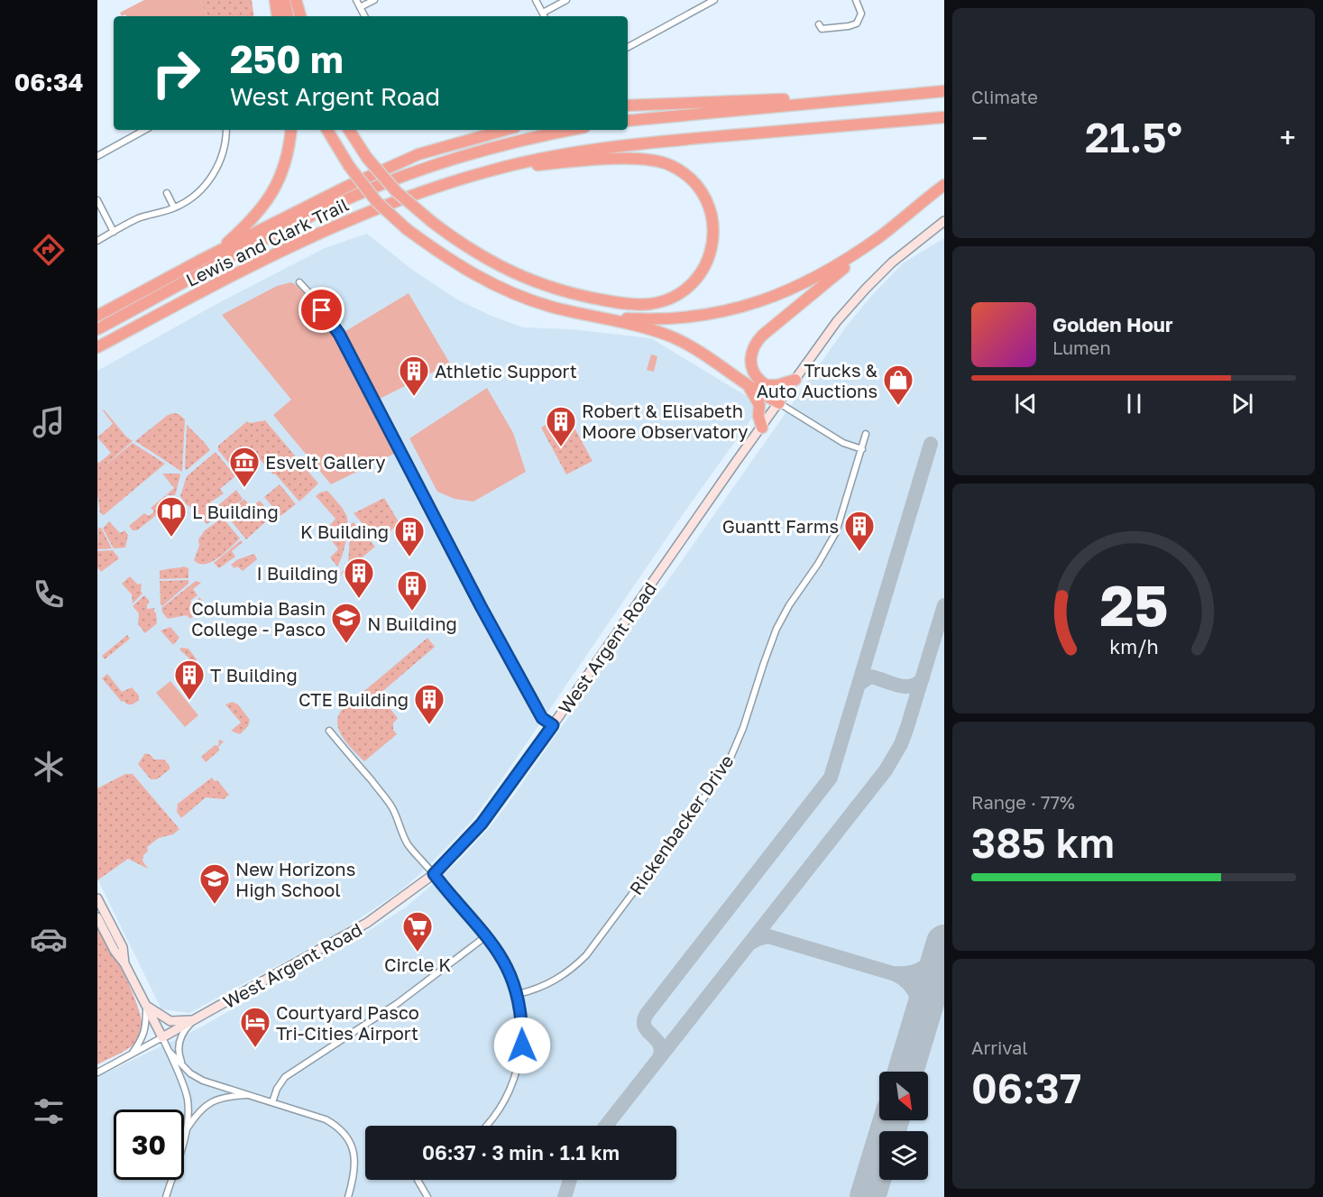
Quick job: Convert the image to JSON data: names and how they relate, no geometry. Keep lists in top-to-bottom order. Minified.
{"streets":{"highway":["Lewis and Clark Trail"],"main road":["West Argent Road"],"street":["Rickenbacker Drive"]},"places":{"building":["Athletic Support","Robert & Elisabeth Moore Observatory","Guantt Farms","K Building","I Building","N Building","T Building","CTE Building"],"shop":["Trucks & Auto Auctions"],"museum":["Esvelt Gallery"],"library":["L Building"],"school or university":["Columbia Basin College - Pasco","New Horizons High School"],"supermarket":["Circle K"],"hotel":["Courtyard Pasco Tri-Cities Airport"]},"north":"bottom right","page":{"tabs":"06:34","tile":["Climate",["Range · 77%","385 km"],["Arrival","06:37"]],"turn":["250 m","West Argent Road"],"heat":["−","21.5°","+"],"song":["Golden Hour","Lumen"],"limit":"30","trip":"06:37 · 3 min · 1.1 km","gauge":["25","km/h"]}}
